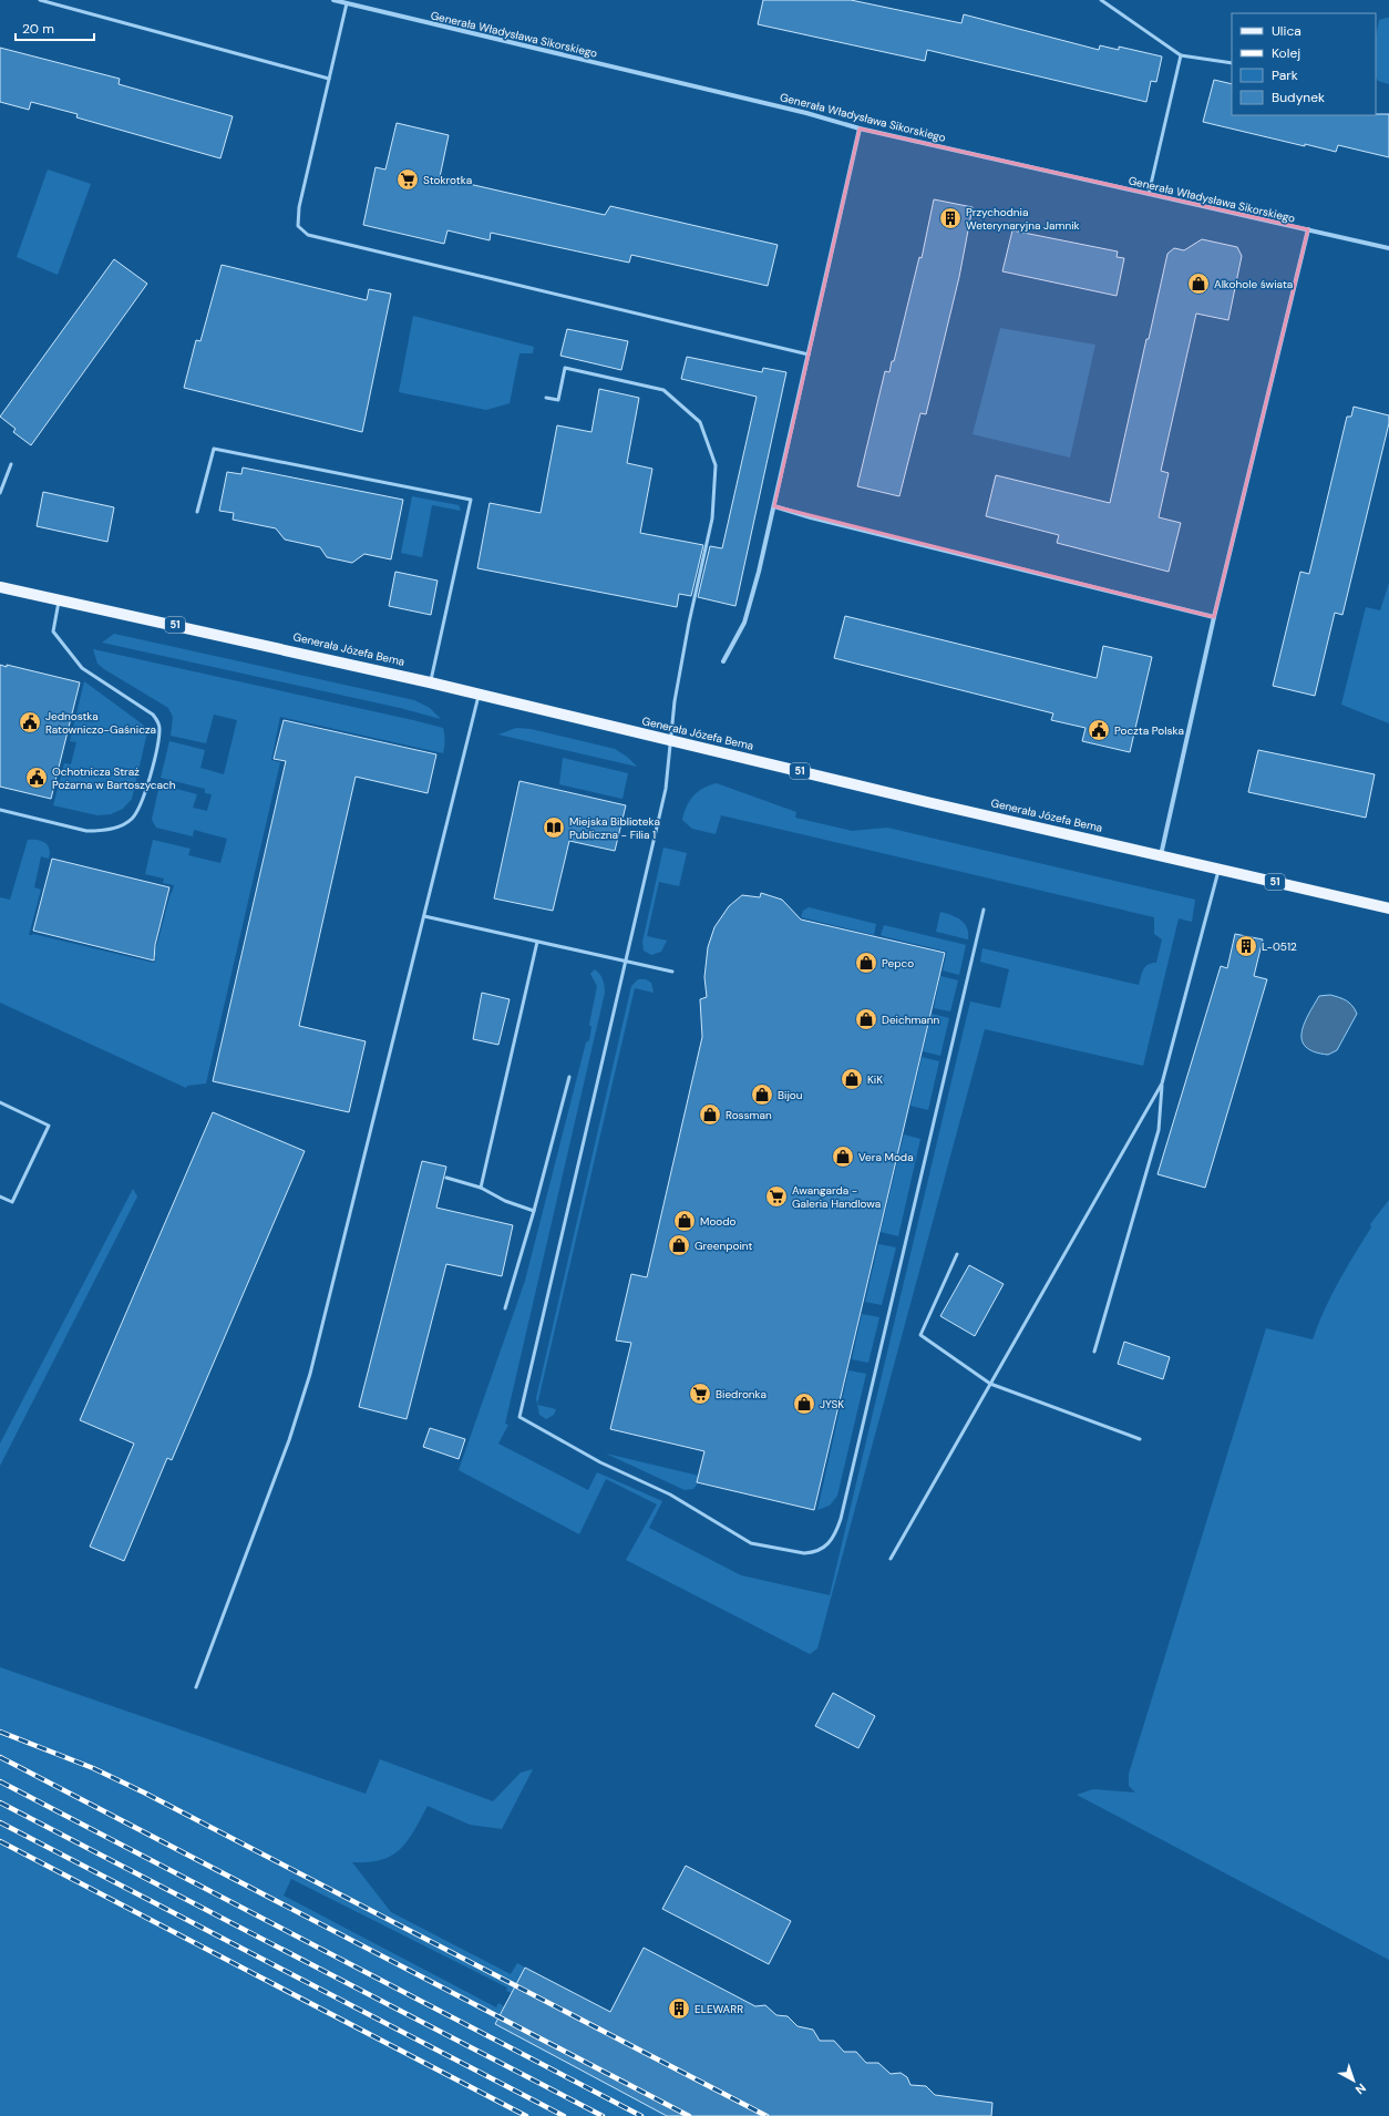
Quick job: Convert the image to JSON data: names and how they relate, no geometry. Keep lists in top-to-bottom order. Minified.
{"streets":{"main road":["51","Generała Józefa Bema"],"street":["Generała Władysława Sikorskiego"]},"places":{"supermarket":["Stokrotka","Awangarda - Galeria Handlowa","Biedronka"],"building":["Przychodnia Weterynaryjna Jamnik","L-0512","ELEWARR"],"shop":["Alkohole świata","Pepco","Deichmann","KiK","Bijou","Rossman","Vera Moda","Moodo","Greenpoint","JYSK"],"public building":["Jednostka Ratowniczo-Gaśnicza","Poczta Polska","Ochotnicza Straż Pożarna w Bartoszycach"],"library":["Miejska Biblioteka Publiczna - Filia 1"]},"legend":["Ulica","Kolej","Park","Budynek"],"scale_bar":"20 m","north":"bottom right"}
